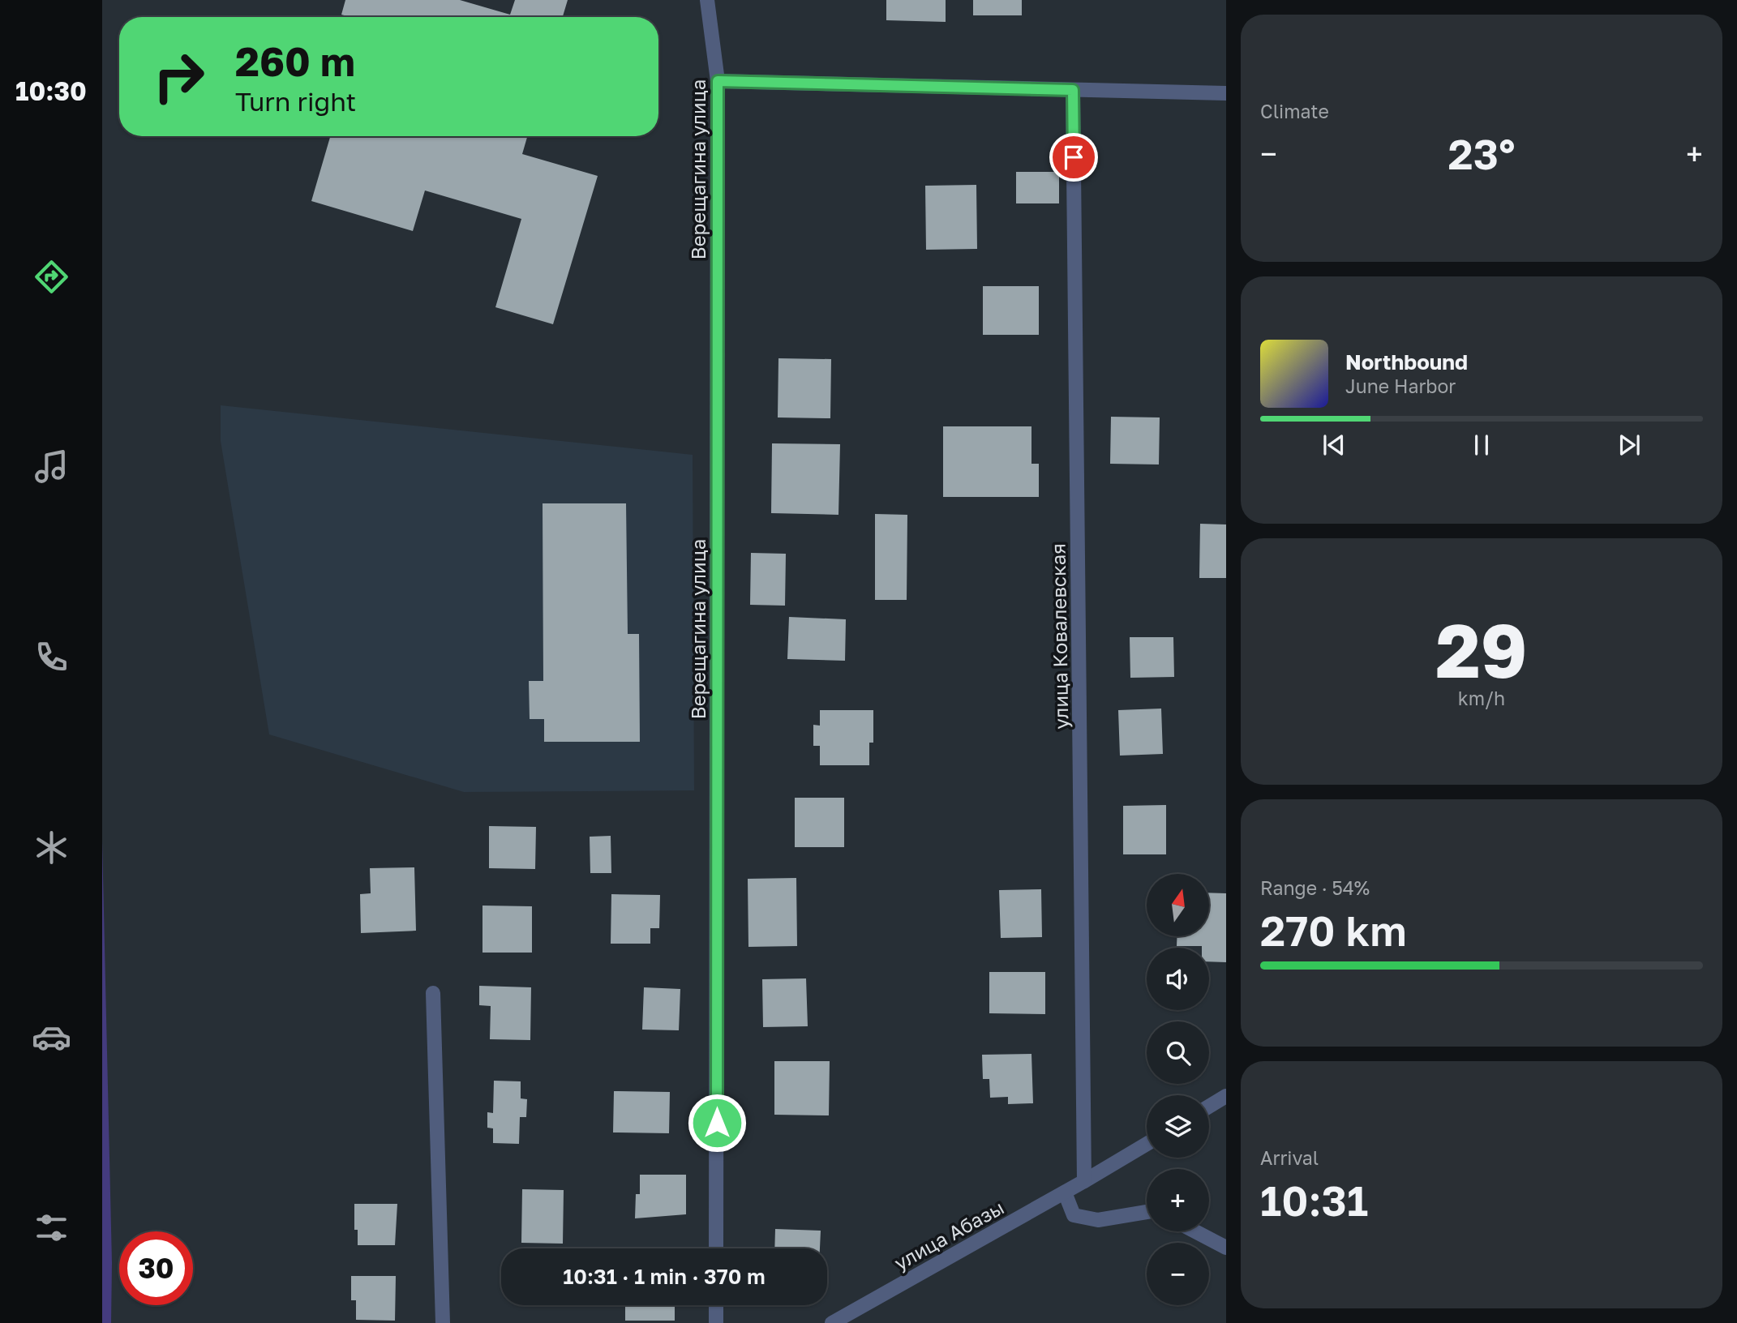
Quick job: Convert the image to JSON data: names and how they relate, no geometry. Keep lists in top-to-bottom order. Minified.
{"streets":{"street":["Верещагина улица","улица Ковалевская","улица Абазы"]},"crossings":[["улица Ковалевская","улица Абазы"]],"north":"top","page":{"tabs":"10:30","tile":["Climate",["29","km/h"],["Range · 54%","270 km"],["Arrival","10:31"]],"turn":["260 m","Turn right"],"heat":["−","23°","+"],"song":["Northbound","June Harbor"],"map_buttons":["+","−"],"limit":"30","trip":"10:31 · 1 min · 370 m"}}
